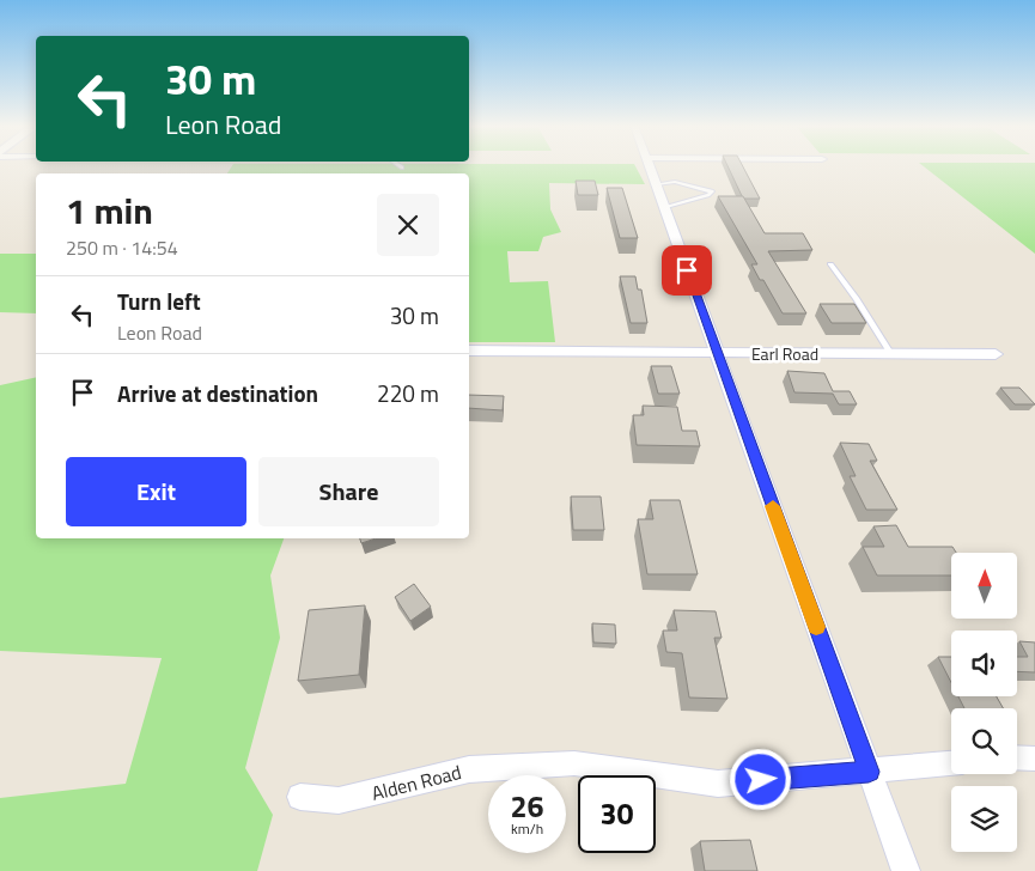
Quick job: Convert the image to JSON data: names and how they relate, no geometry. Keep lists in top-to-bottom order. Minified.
{"streets":{"street":["Earl Road","Alden Road"]},"north":"top","page":{"turn":["30 m","Leon Road"],"heading":["1 min","250 m · 14:54"],"list":[{"name":"Turn left","note":"Leon Road","value":"30 m"},{"name":"Arrive at destination","value":"220 m"}],"buttons":["Exit","Share"],"speed":"26 km/h","limit":"30"}}
